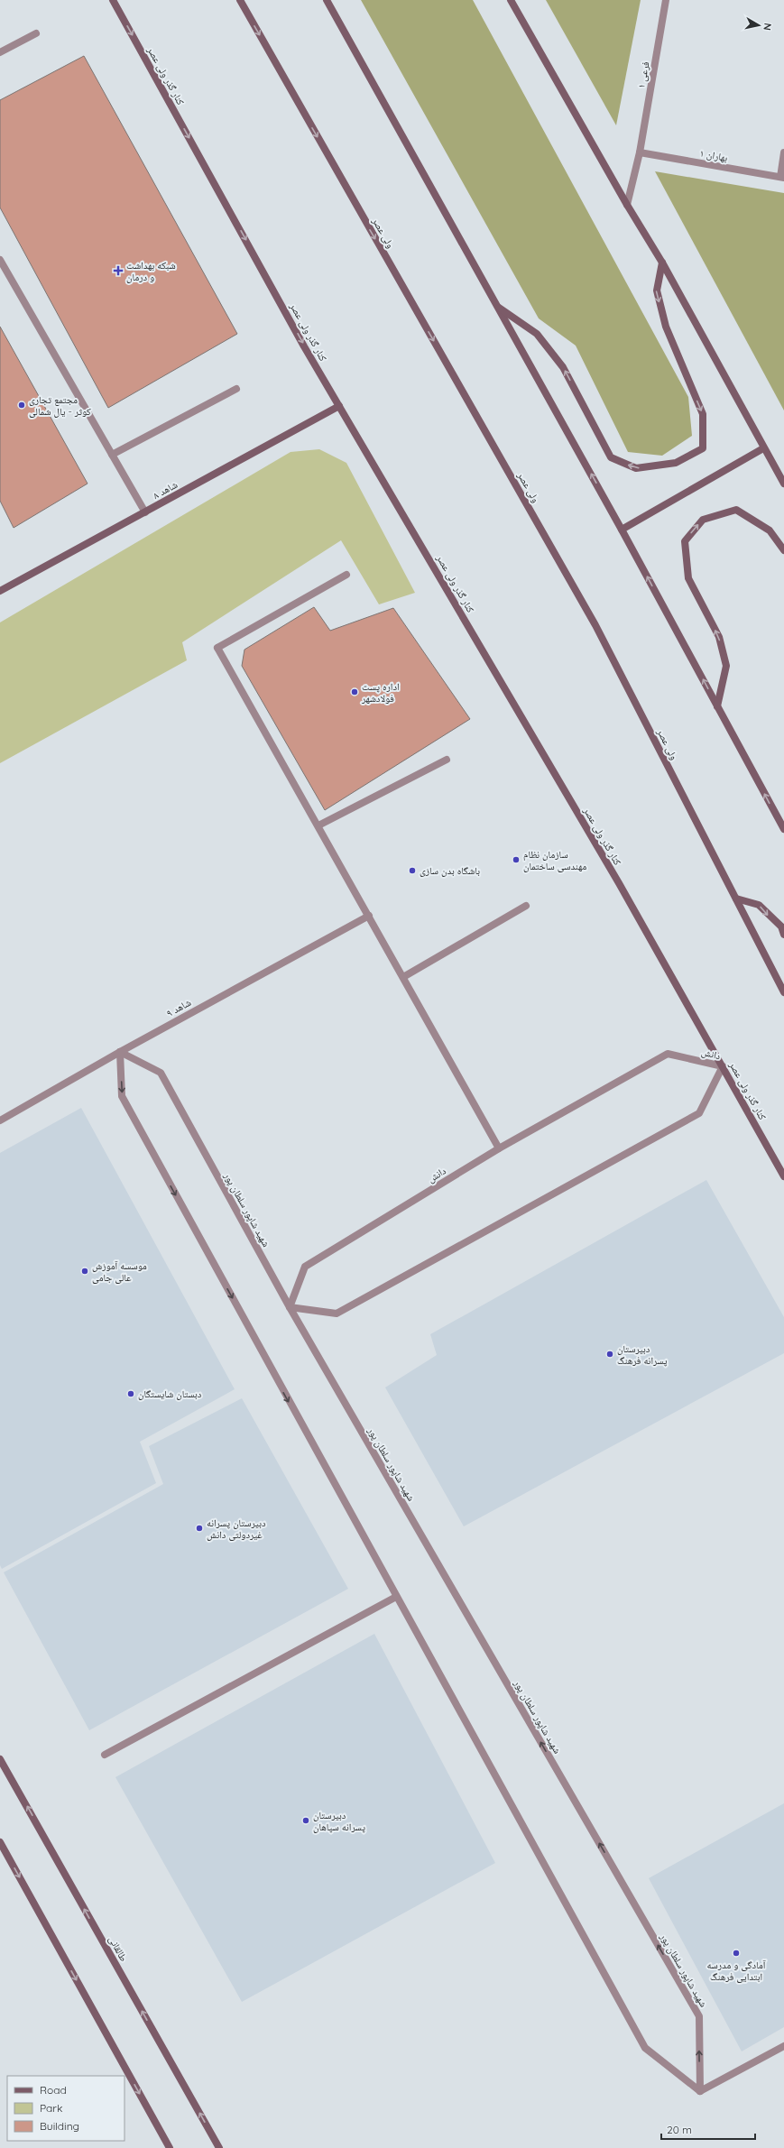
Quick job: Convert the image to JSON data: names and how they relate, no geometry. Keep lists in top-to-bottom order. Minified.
{"streets":{"main road":["کنار گذر ولی عصر","ولی عصر","شاهد ۸","طالقانی"],"street":["فرعی ۱","بهاران ۱","شاهد ۹","دانش","شهید شاپور سلطان پور"]},"crossings":[["فرعی ۱","بهاران ۱"],["کنار گذر ولی عصر","شاهد ۸"],["کنار گذر ولی عصر","دانش"],["شاهد ۹","شهید شاپور سلطان پور"],["دانش","شهید شاپور سلطان پور"]],"one_way":["ولی عصر"],"places":{"health":["شبکه بهداشت و درمان"],"other":["مجتمع تجاری کوثر - یال شمالی","اداره پست فولادشهر","سازمان نظام مهندسی ساختمان","باشگاه بدن سازی","موسسه آموزش عالی جامی","دبیرستان پسرانه فرهنگ","دبستان شایستگان","دبیرستان پسرانه غیردولتی دانش","دبیرستان پسرانه سپاهان","آمادگی و مدرسه ابتدایی فرهنگ"]},"legend":["Road","Park","Building"],"scale_bar":"20 m","north":"right"}
